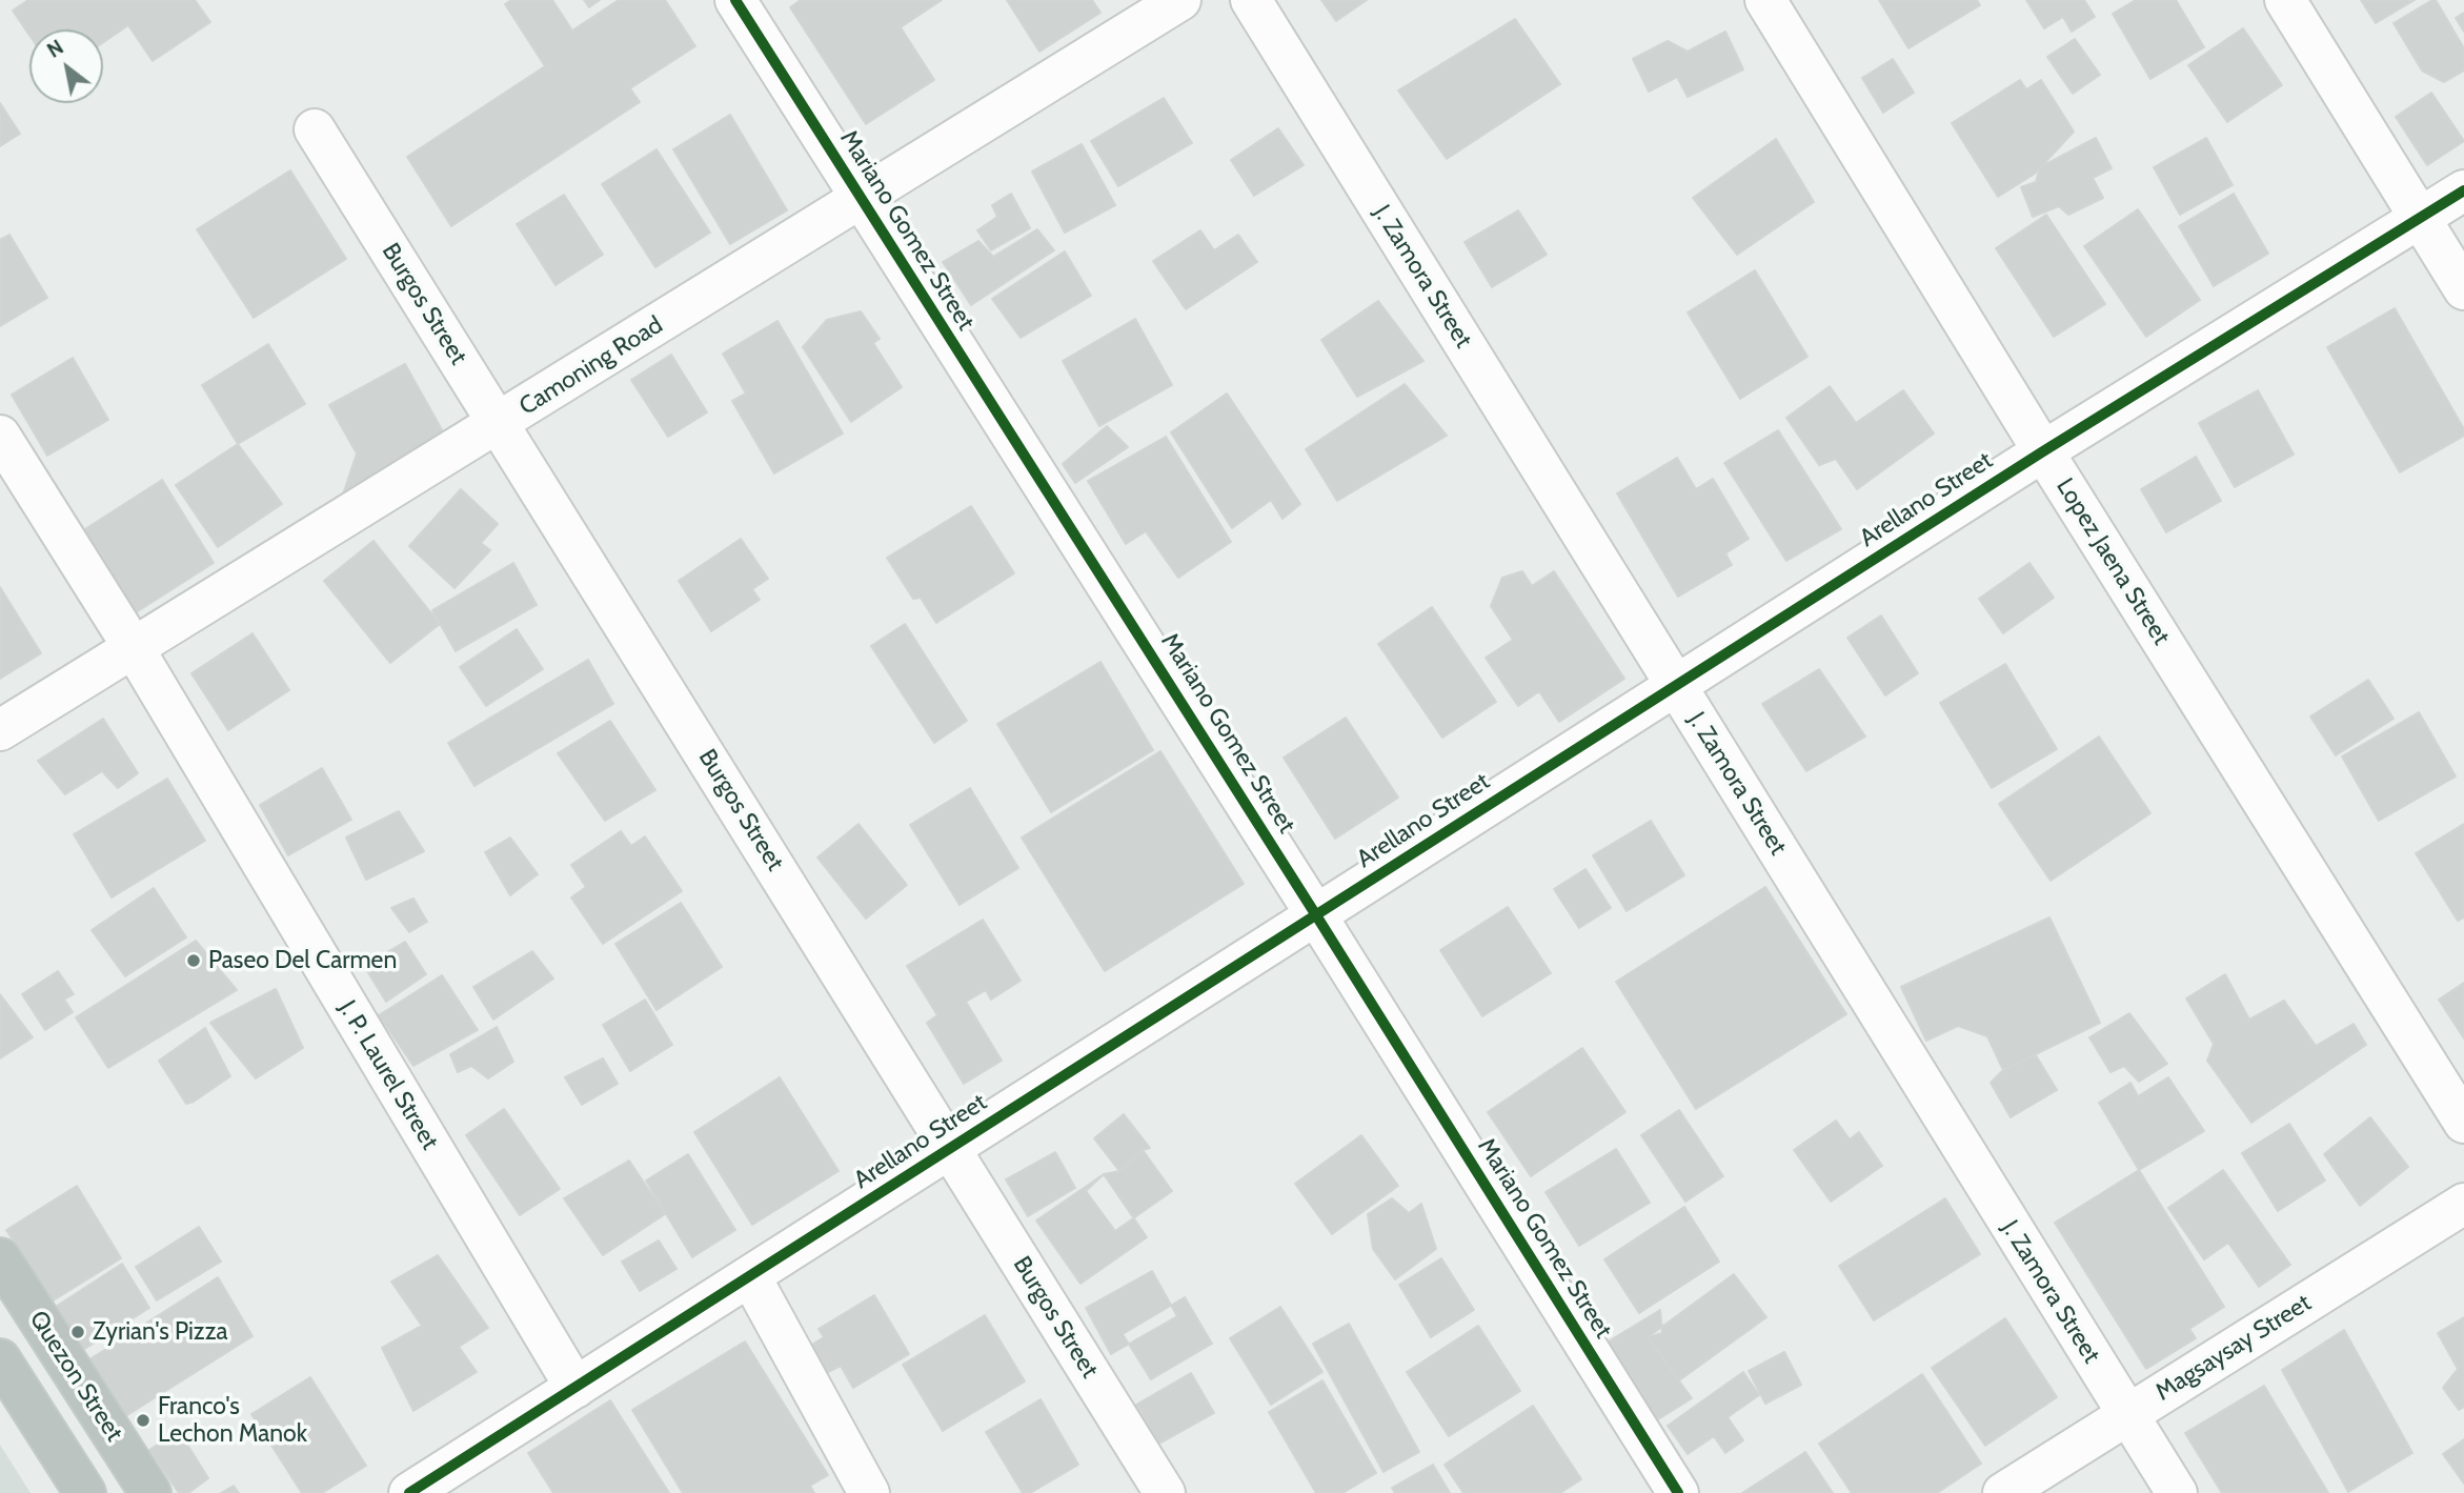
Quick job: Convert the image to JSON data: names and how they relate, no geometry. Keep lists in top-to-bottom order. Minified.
{"streets":{"highway":["Quezon Street"],"street":["Mariano Gomez Street","J. Zamora Street","Burgos Street","Camoning Road","Arellano Street","Lopez Jaena Street","J. P. Laurel Street","Magsaysay Street"]},"crossings":[["Mariano Gomez Street","Camoning Road"],["Mariano Gomez Street","Arellano Street"],["J. Zamora Street","Arellano Street"],["J. Zamora Street","Magsaysay Street"],["Burgos Street","Camoning Road"],["Burgos Street","Arellano Street"],["Camoning Road","J. P. Laurel Street"],["Arellano Street","Lopez Jaena Street"],["Arellano Street","J. P. Laurel Street"]],"places":["Paseo Del Carmen","Zyrian's Pizza","Franco's Lechon Manok"],"north":"top left"}
